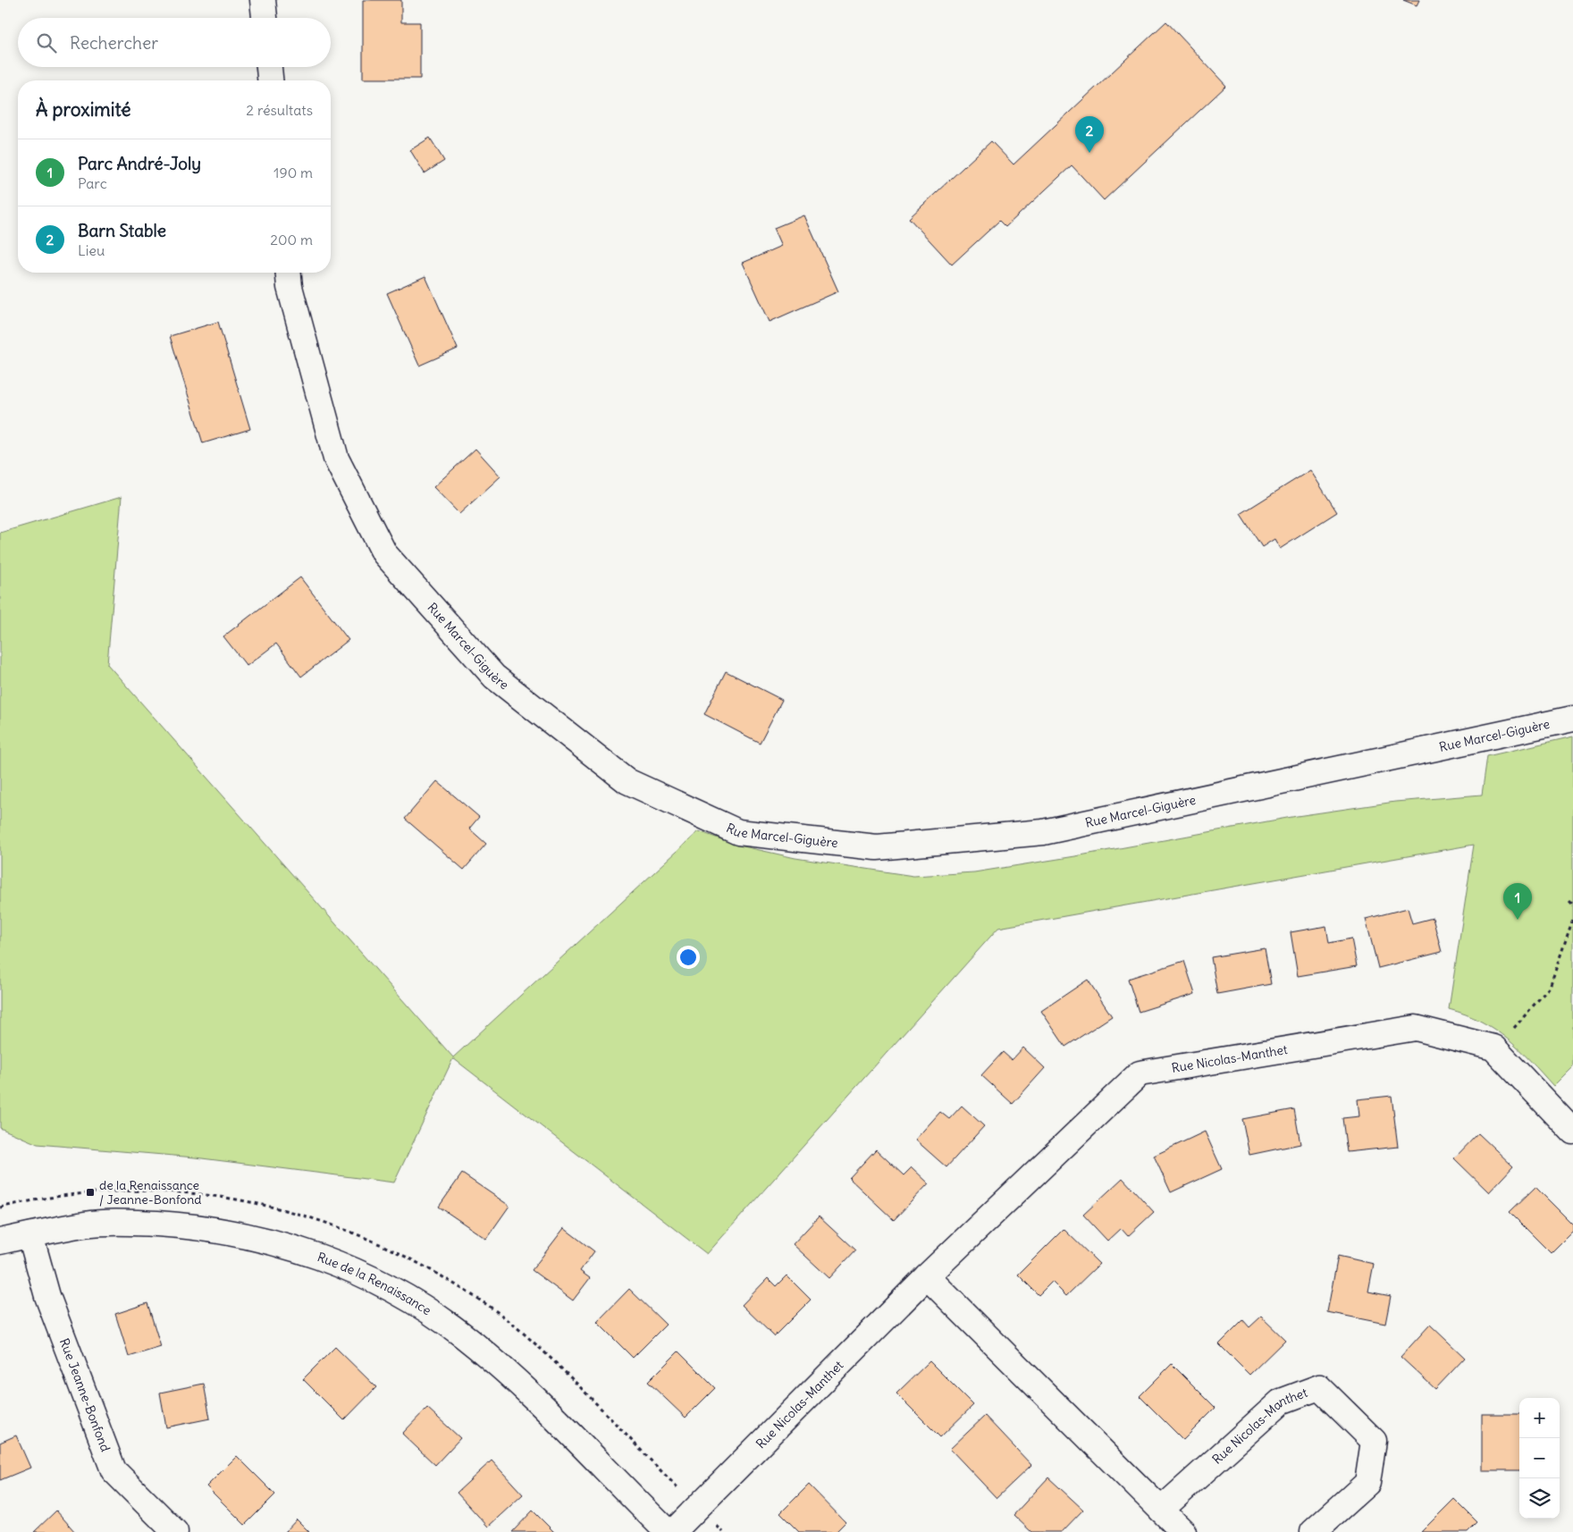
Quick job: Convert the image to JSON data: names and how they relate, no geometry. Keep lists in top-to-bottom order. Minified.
{"streets":{"street":["Rue Marcel-Giguère","Rue Nicolas-Manthet","Rue de la Renaissance","Rue Jeanne-Bonfond"]},"crossings":[["Rue de la Renaissance","Rue Jeanne-Bonfond"]],"places":{"transit":["de la Renaissance / Jeanne-Bonfond"]},"page":{"search":"Rechercher","heading":["À proximité","2 résultats"],"pins":["2","1"],"list":[{"mark":"1","name":"Parc André-Joly","note":"Parc","value":"190 m"},{"mark":"2","name":"Barn Stable","note":"Lieu","value":"200 m"}],"map_buttons":["+","−"]}}
